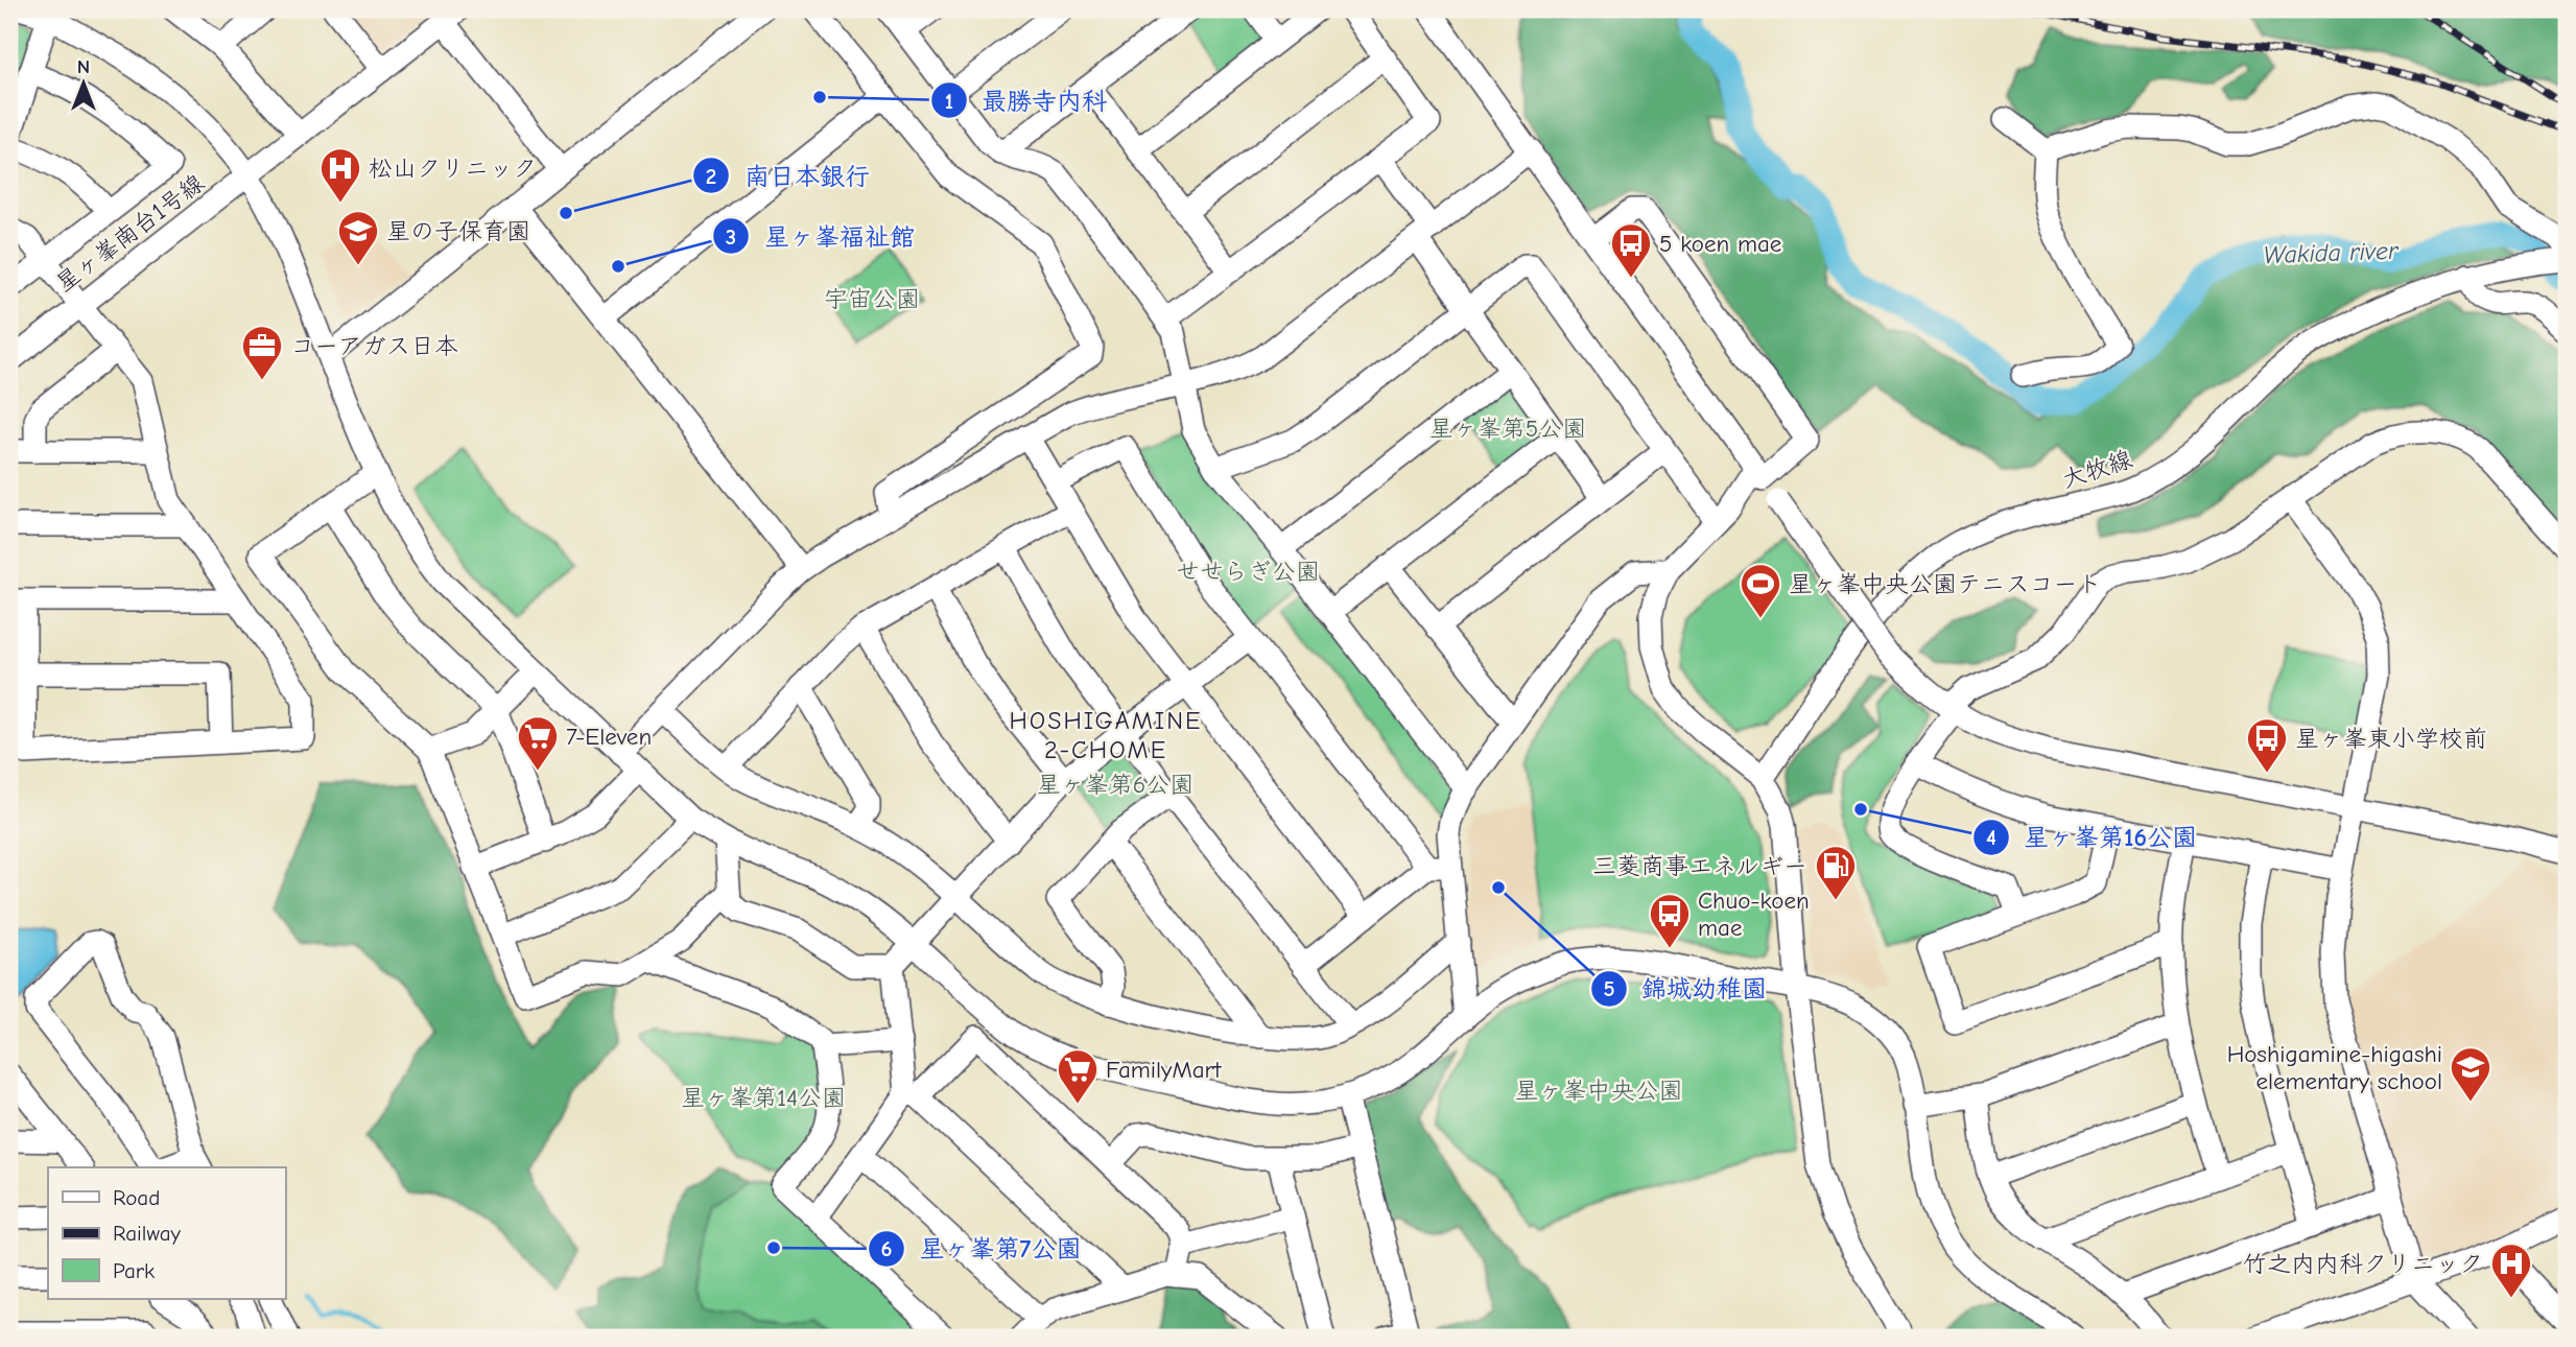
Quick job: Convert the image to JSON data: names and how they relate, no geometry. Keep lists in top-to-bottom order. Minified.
{"streets":{"street":["星ヶ峯南台1号線","大牧線"]},"districts":["HOSHIGAMINE 2-CHOME"],"water":["Wakida river"],"parks":["宇宙公園","星ヶ峯第5公園","せせらぎ公園","星ヶ峯第6公園","星ヶ峯中央公園","星ヶ峯第14公園"],"places":{"other":["最勝寺内科","南日本銀行","星ヶ峯福祉館","星ヶ峯第16公園","錦城幼稚園","星ヶ峯第7公園"],"hospital":["松山クリニック","竹之内内科クリニック"],"school or university":["星の子保育園","Hoshigamine-higashi elementary school"],"bus stop":["5 koen mae","星ヶ峯東小学校前","Chuo-koen mae"],"office":["コーアガス日本"],"sports":["星ヶ峯中央公園テニスコート"],"supermarket":["7-Eleven","FamilyMart"],"fuel station":["三菱商事エネルギー"]},"legend":["Road","Railway","Park"],"north":"top"}
